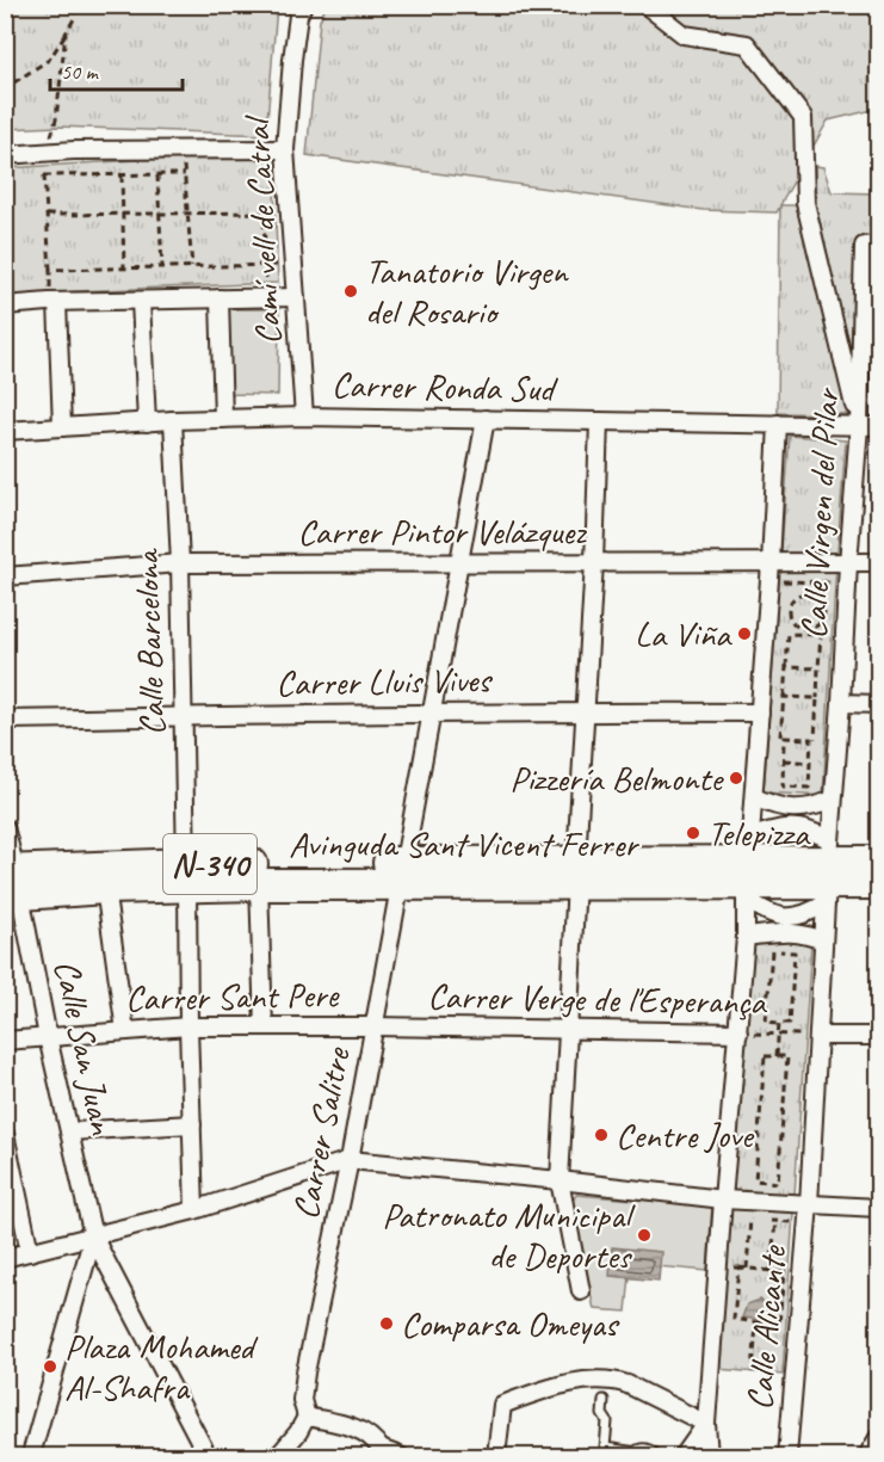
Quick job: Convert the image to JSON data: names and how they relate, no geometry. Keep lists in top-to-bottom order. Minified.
{"streets":{"highway":["Avinguda Sant Vicent Ferrer","N-340"],"street":["Camí vell de Catral","Carrer Ronda Sud","Calle Virgen del Pilar","Carrer Pintor Velázquez","Calle Barcelona","Carrer Lluis Vives","Carrer Sant Pere","Carrer Verge de l'Esperança","Calle San Juan","Carrer Salitre","Calle Alicante"]},"crossings":[["Camí vell de Catral","Carrer Ronda Sud"],["Carrer Ronda Sud","Calle Virgen del Pilar"],["Carrer Ronda Sud","Calle Barcelona"],["Carrer Ronda Sud","Carrer Salitre"],["Calle Virgen del Pilar","Carrer Pintor Velázquez"],["Calle Virgen del Pilar","Carrer Lluis Vives"],["Calle Virgen del Pilar","Avinguda Sant Vicent Ferrer"],["Calle Virgen del Pilar","Carrer Verge de l'Esperança"],["Calle Virgen del Pilar","Calle Alicante"],["Carrer Pintor Velázquez","Calle Barcelona"],["Carrer Pintor Velázquez","Carrer Salitre"],["Calle Barcelona","Carrer Lluis Vives"],["Calle Barcelona","Avinguda Sant Vicent Ferrer"],["Calle Barcelona","Carrer Sant Pere"],["Carrer Lluis Vives","Carrer Salitre"],["Avinguda Sant Vicent Ferrer","Calle San Juan"],["Avinguda Sant Vicent Ferrer","Carrer Salitre"],["Carrer Sant Pere","Carrer Verge de l'Esperança"],["Carrer Sant Pere","Calle San Juan"],["Carrer Sant Pere","Carrer Salitre"],["Carrer Verge de l'Esperança","Carrer Salitre"]],"places":["Tanatorio Virgen del Rosario","La Viña","Pizzería Belmonte","Telepizza","Centre Jove","Patronato Municipal de Deportes","Comparsa Omeyas","Plaza Mohamed Al-Shafra"],"scale_bar":"50 m"}
